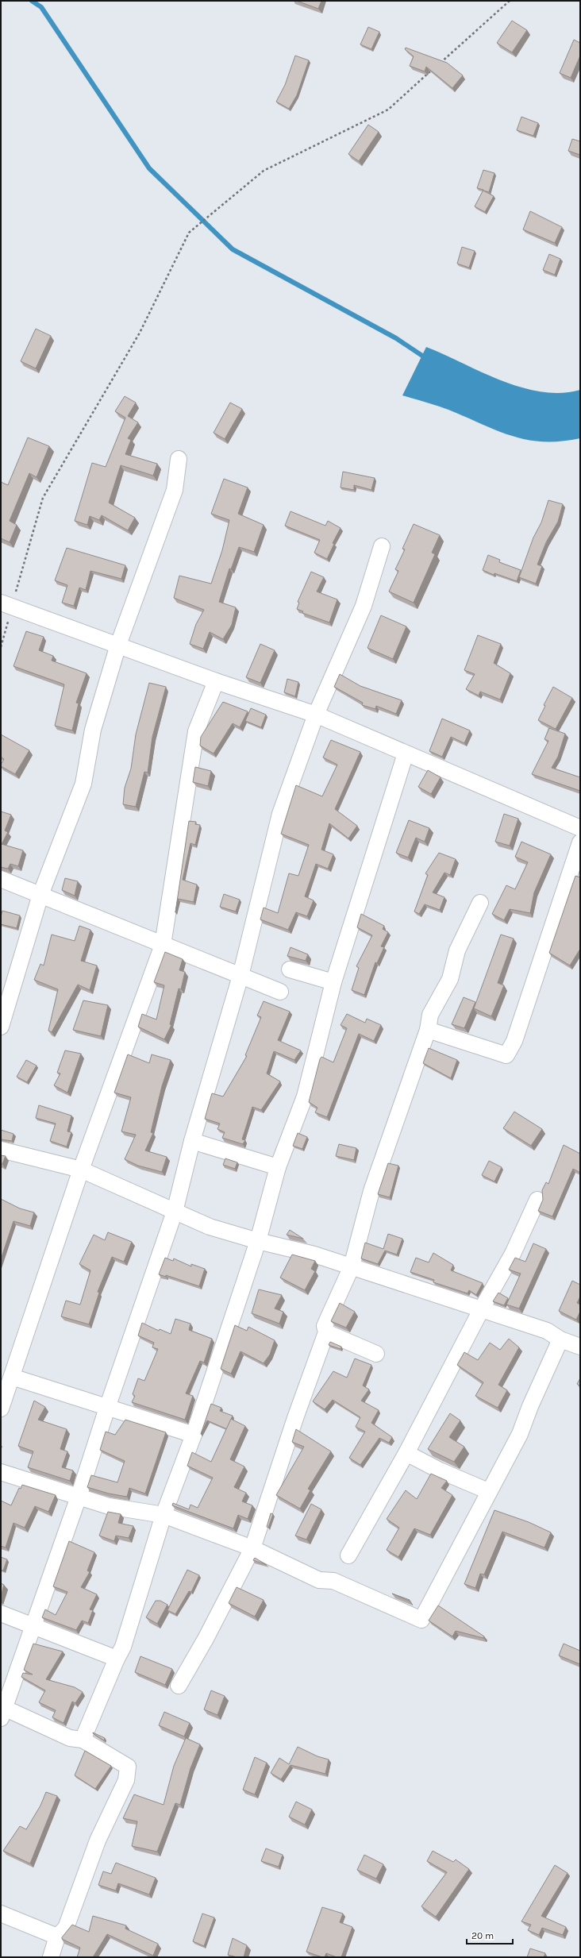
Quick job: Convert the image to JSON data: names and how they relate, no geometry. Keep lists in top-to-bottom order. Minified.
{"scale_bar":"20 m"}
